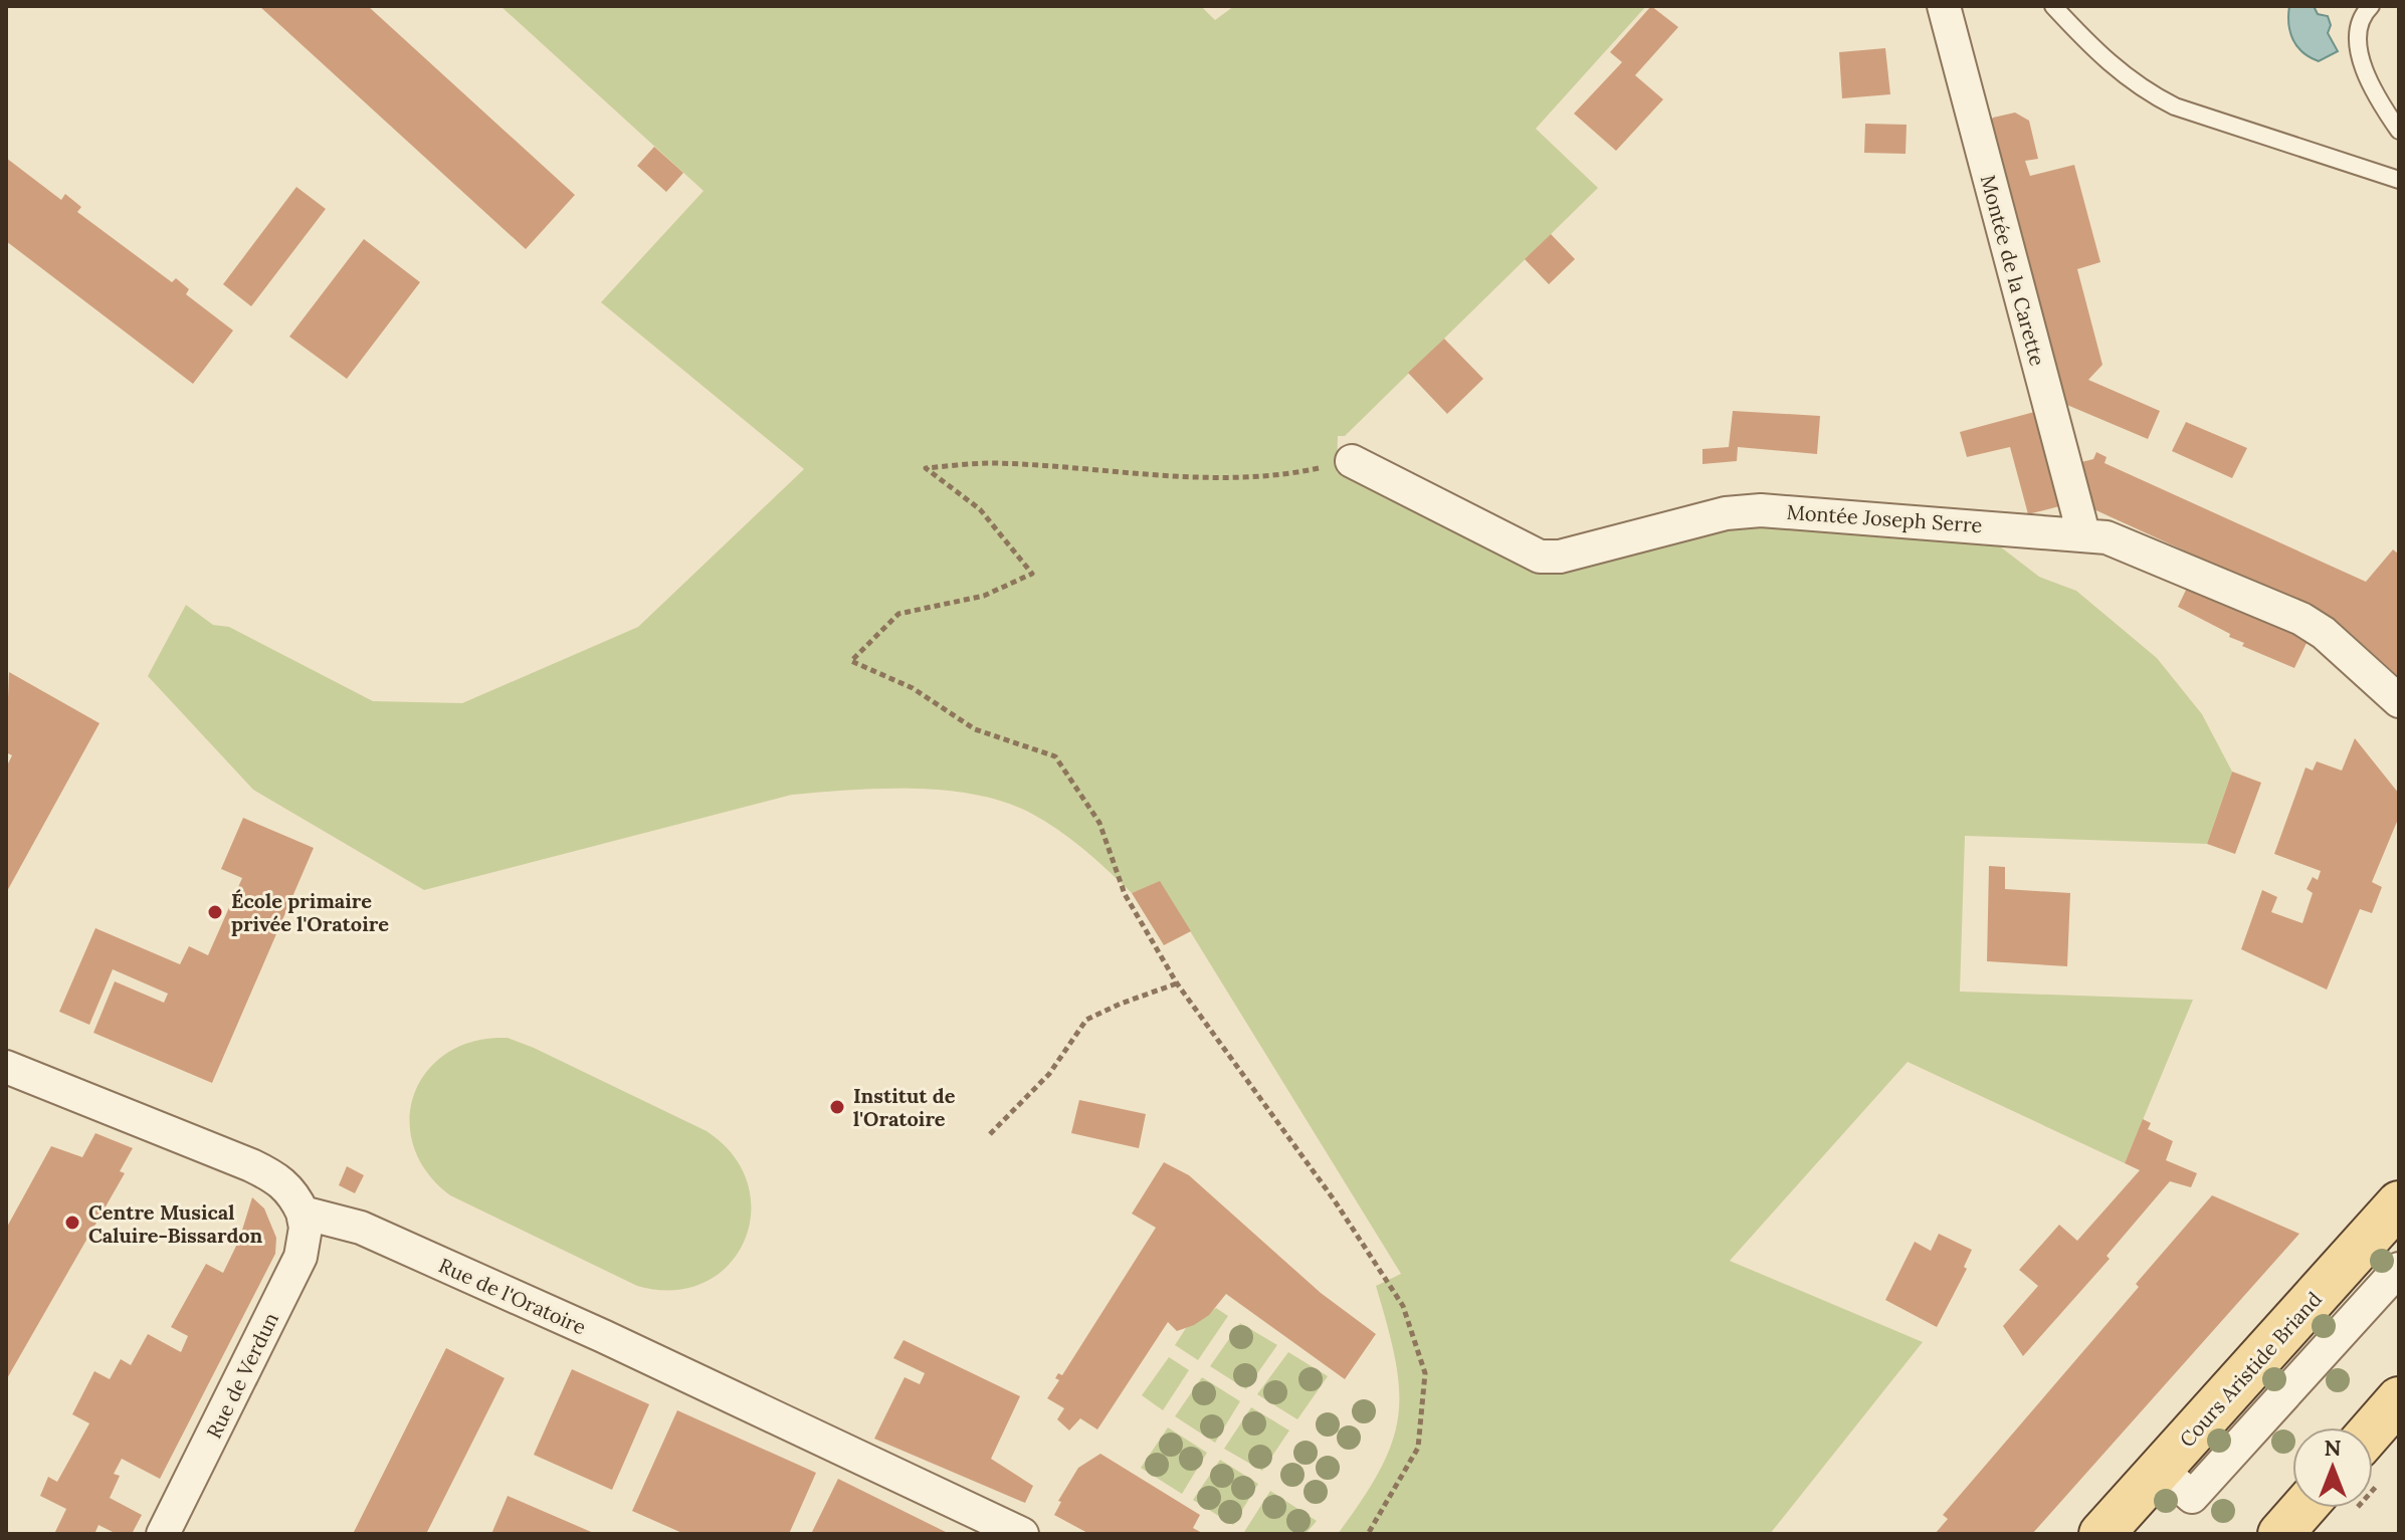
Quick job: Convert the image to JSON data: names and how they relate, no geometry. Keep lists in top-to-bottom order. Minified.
{"streets":{"main road":["Cours Aristide Briand"],"street":["Montée de la Carette","Montée Joseph Serre","Rue de l'Oratoire","Rue de Verdun"]},"crossings":[["Montée de la Carette","Montée Joseph Serre"],["Rue de l'Oratoire","Rue de Verdun"]],"places":["École primaire privée l'Oratoire","Institut de l'Oratoire","Centre Musical Caluire-Bissardon"],"north":"top"}
